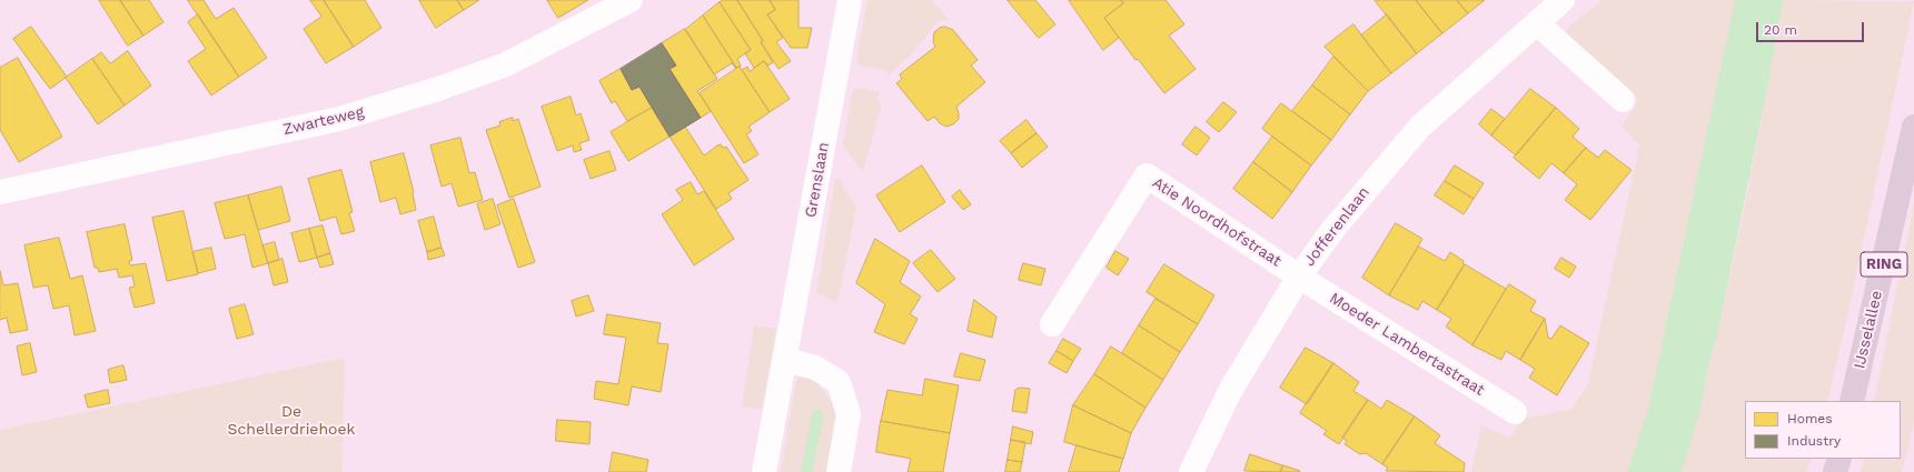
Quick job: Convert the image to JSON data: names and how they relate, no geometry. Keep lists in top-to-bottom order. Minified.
{"streets":{"main road":["RING","IJsselallee"],"street":["Zwarteweg","Grenslaan","Atie Noordhofstraat","Jofferenlaan","Moeder Lambertastraat"]},"crossings":[["Atie Noordhofstraat","Jofferenlaan"],["Atie Noordhofstraat","Moeder Lambertastraat"],["Jofferenlaan","Moeder Lambertastraat"]],"parks":["De Schellerdriehoek"],"legend":["Homes","Industry"],"scale_bar":"20 m"}
